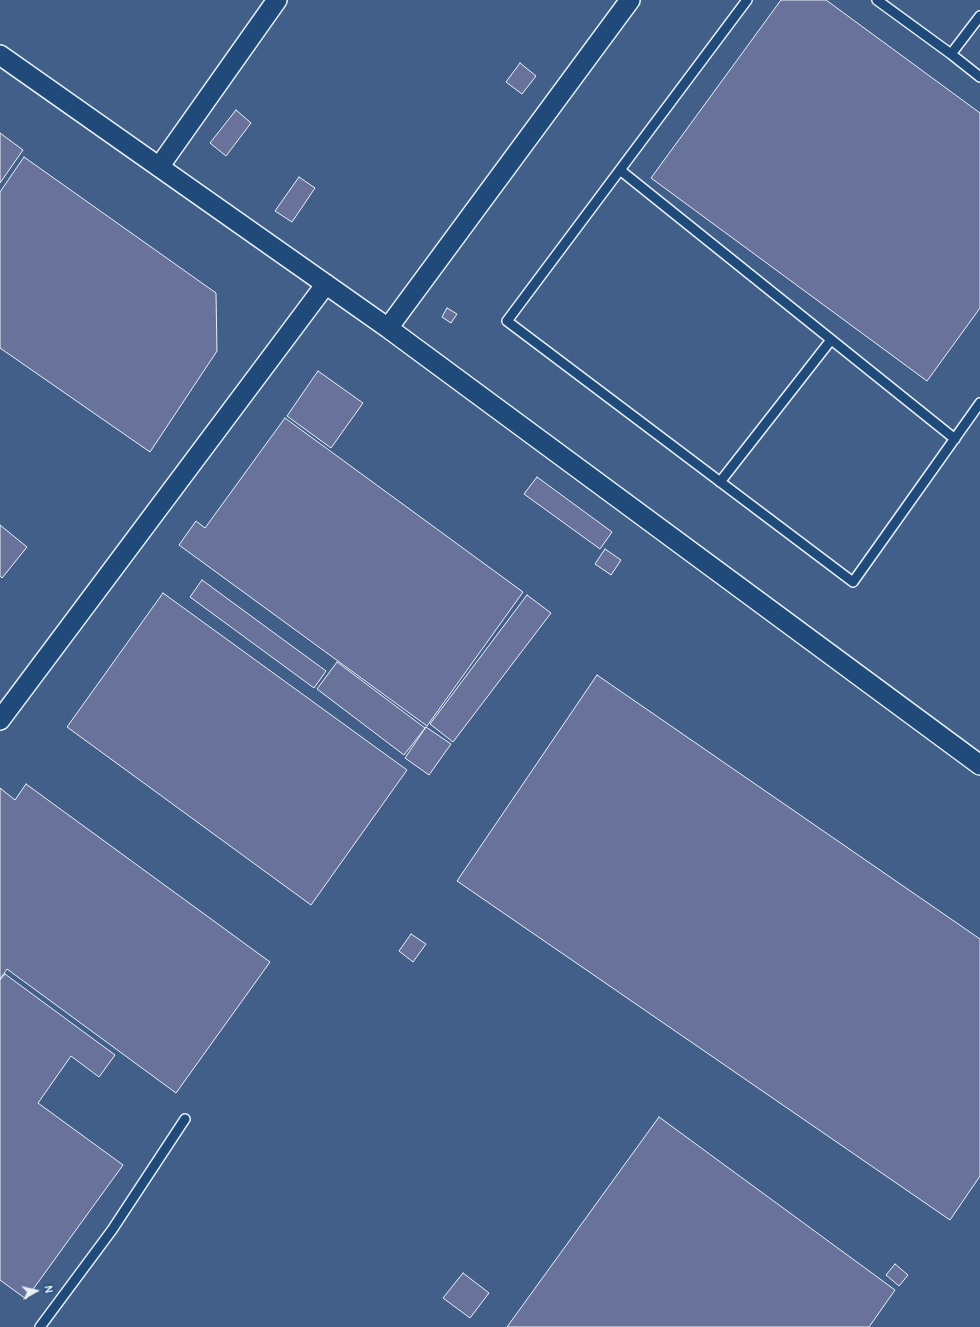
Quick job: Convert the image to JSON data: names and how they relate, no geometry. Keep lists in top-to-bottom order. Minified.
{"north":"right"}
